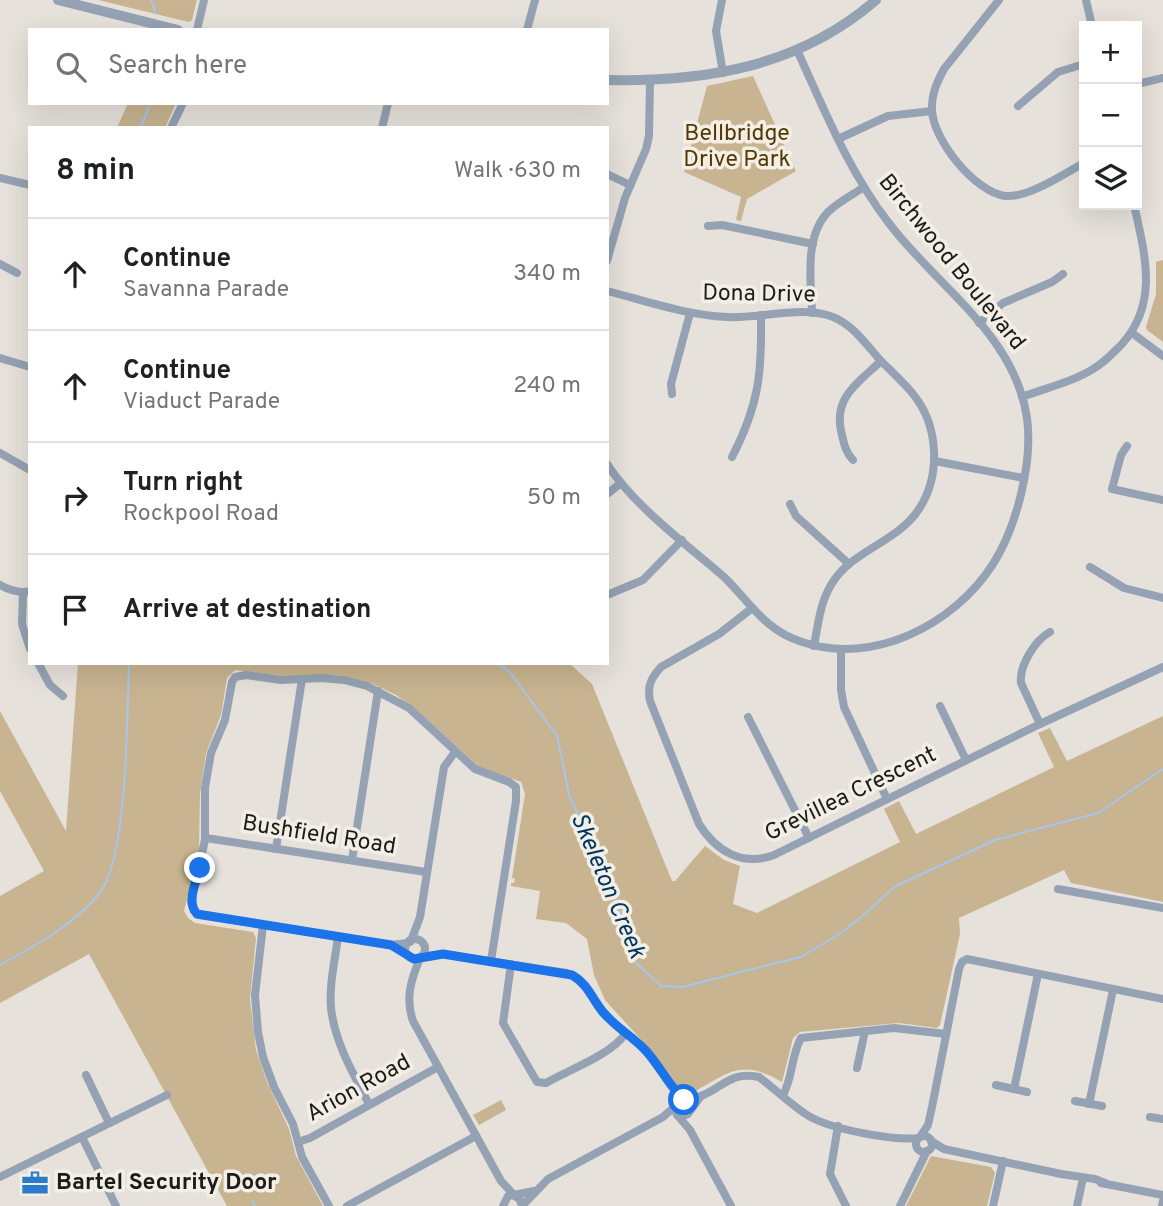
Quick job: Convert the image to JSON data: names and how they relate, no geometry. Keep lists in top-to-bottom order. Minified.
{"streets":{"street":["Birchwood Boulevard","Dona Drive","Grevillea Crescent","Bushfield Road","Arion Road"]},"crossings":[["Birchwood Boulevard","Dona Drive"],["Birchwood Boulevard","Grevillea Crescent"]],"water":["Skeleton Creek"],"parks":["Bellbridge Drive Park"],"places":{"office":["Bartel Security Door"]},"page":{"map_buttons":["+","−"],"search":"Search here","heading":["8 min","Walk · 630 m"],"list":[["Continue","Savanna Parade","340 m"],["Continue","Viaduct Parade","240 m"],["Turn right","Rockpool Road","50 m"],"Arrive at destination"]}}
